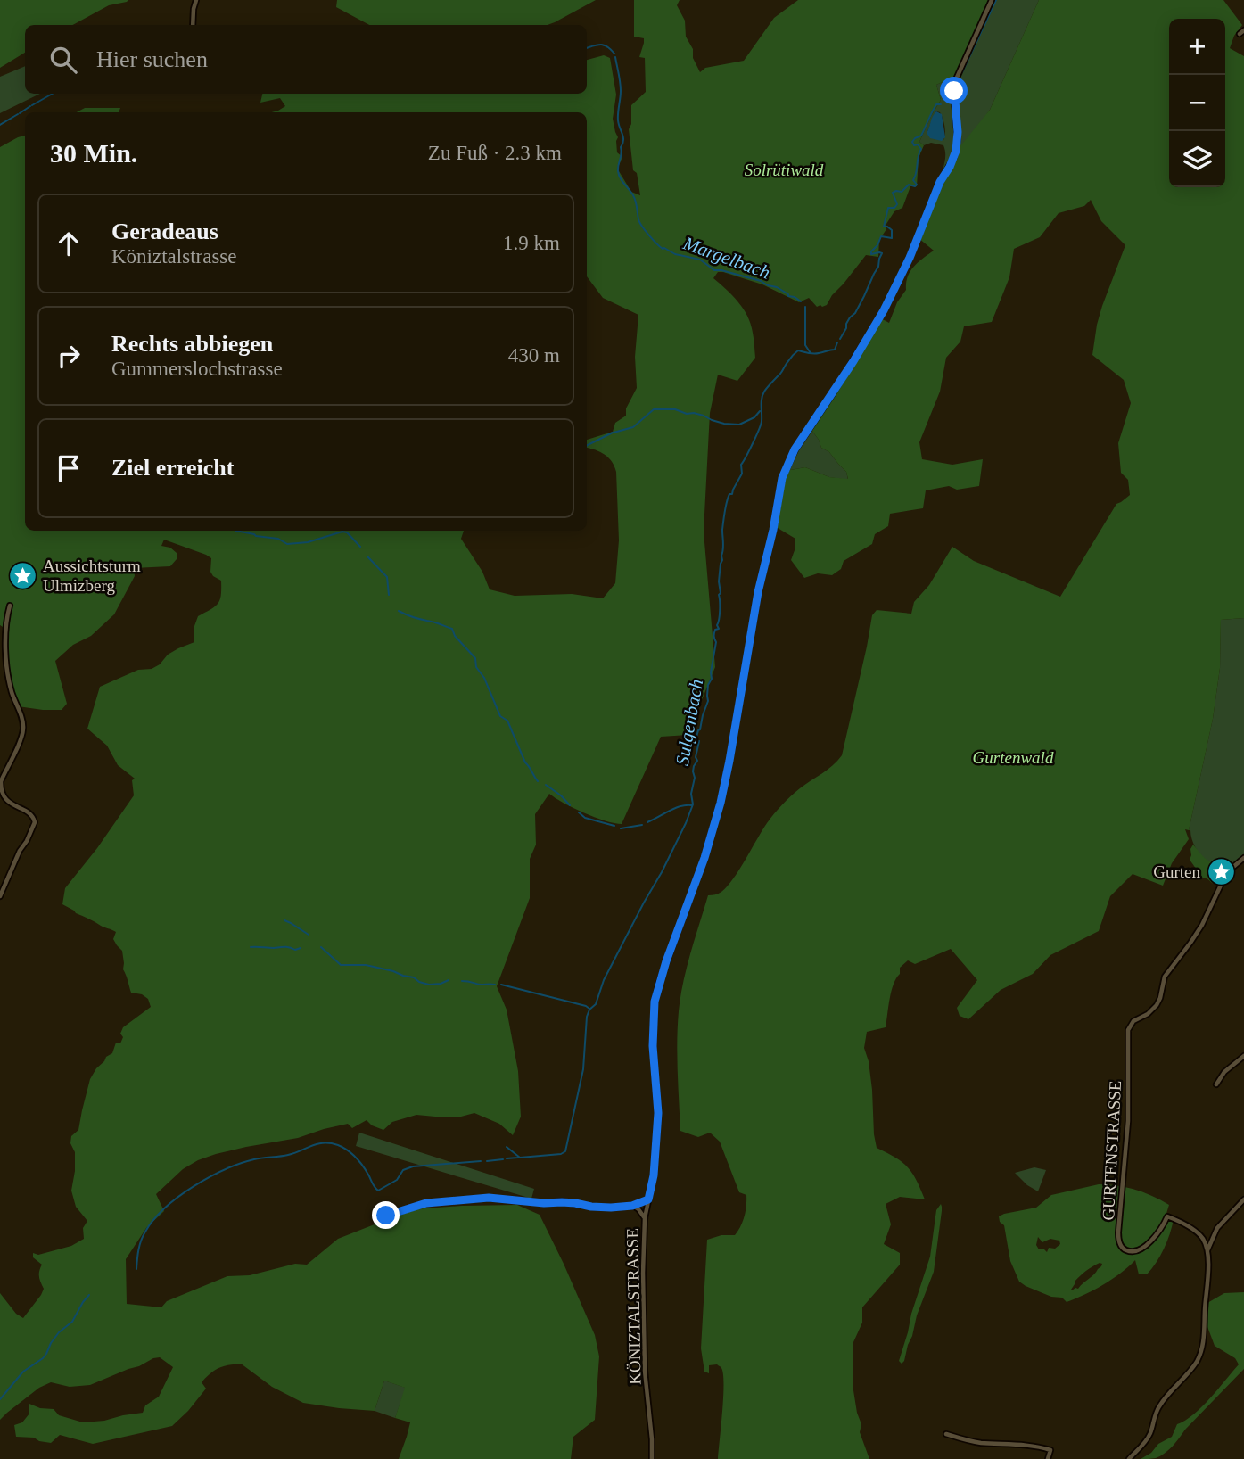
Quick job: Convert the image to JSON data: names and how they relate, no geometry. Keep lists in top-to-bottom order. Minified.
{"streets":{"street":["GURTENSTRASSE","KÖNIZTALSTRASSE"]},"water":["Margelbach","Sulgenbach"],"parks":["Solrütiwald","Gurtenwald"],"places":{"place":["Aussichtsturm Ulmizberg","Gurten"]},"page":{"map_buttons":["+","−"],"search":"Hier suchen","heading":["30 Min.","Zu Fuß · 2.3 km"],"list":[["Geradeaus","Köniztalstrasse","1.9 km"],["Rechts abbiegen","Gummerslochstrasse","430 m"],"Ziel erreicht"]}}
